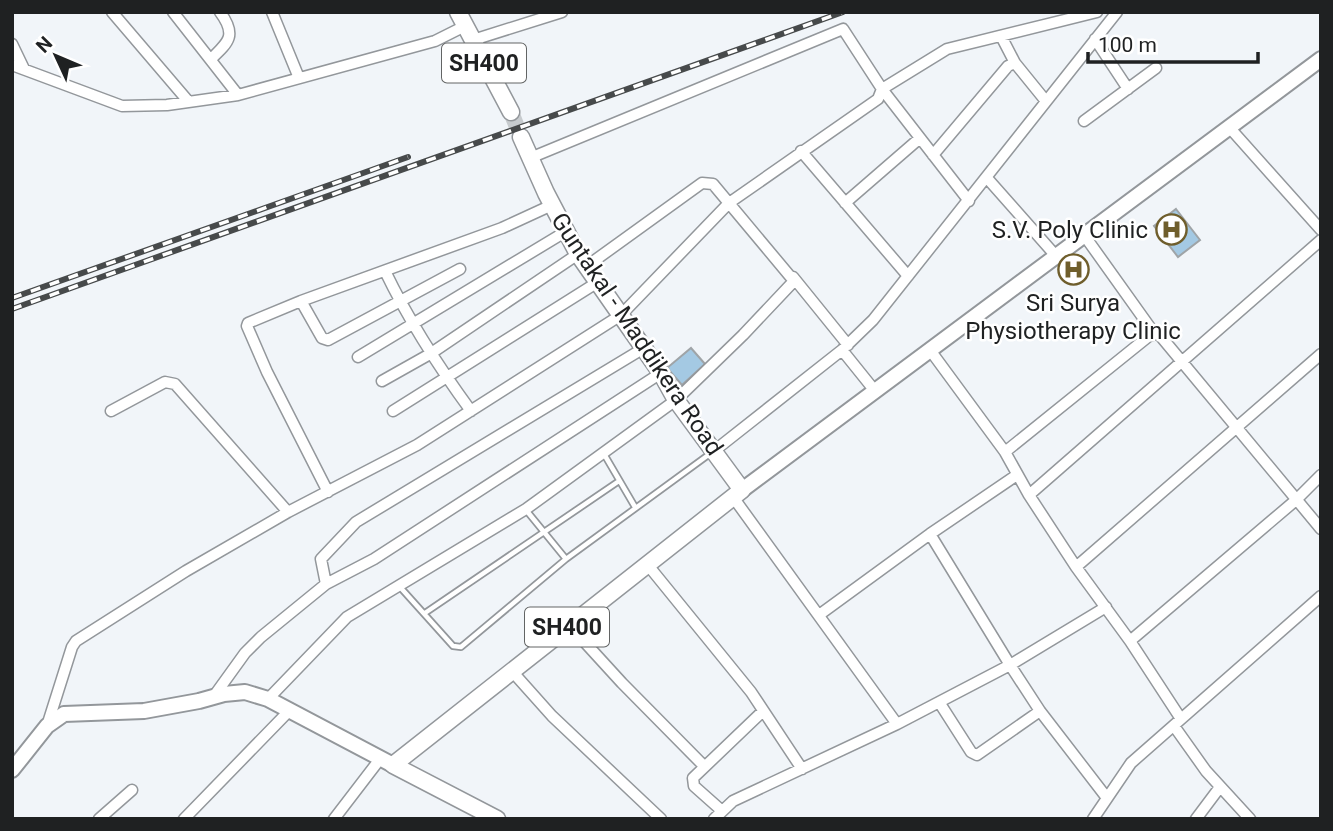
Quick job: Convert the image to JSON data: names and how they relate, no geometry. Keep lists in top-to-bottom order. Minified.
{"streets":{"main road":["SH400","Guntakal - Maddikera Road"]},"crossings":[["SH400","Guntakal - Maddikera Road"]],"places":{"hospital":["S.V. Poly Clinic","Sri Surya Physiotherapy Clinic"]},"scale_bar":"100 m","north":"top left"}
